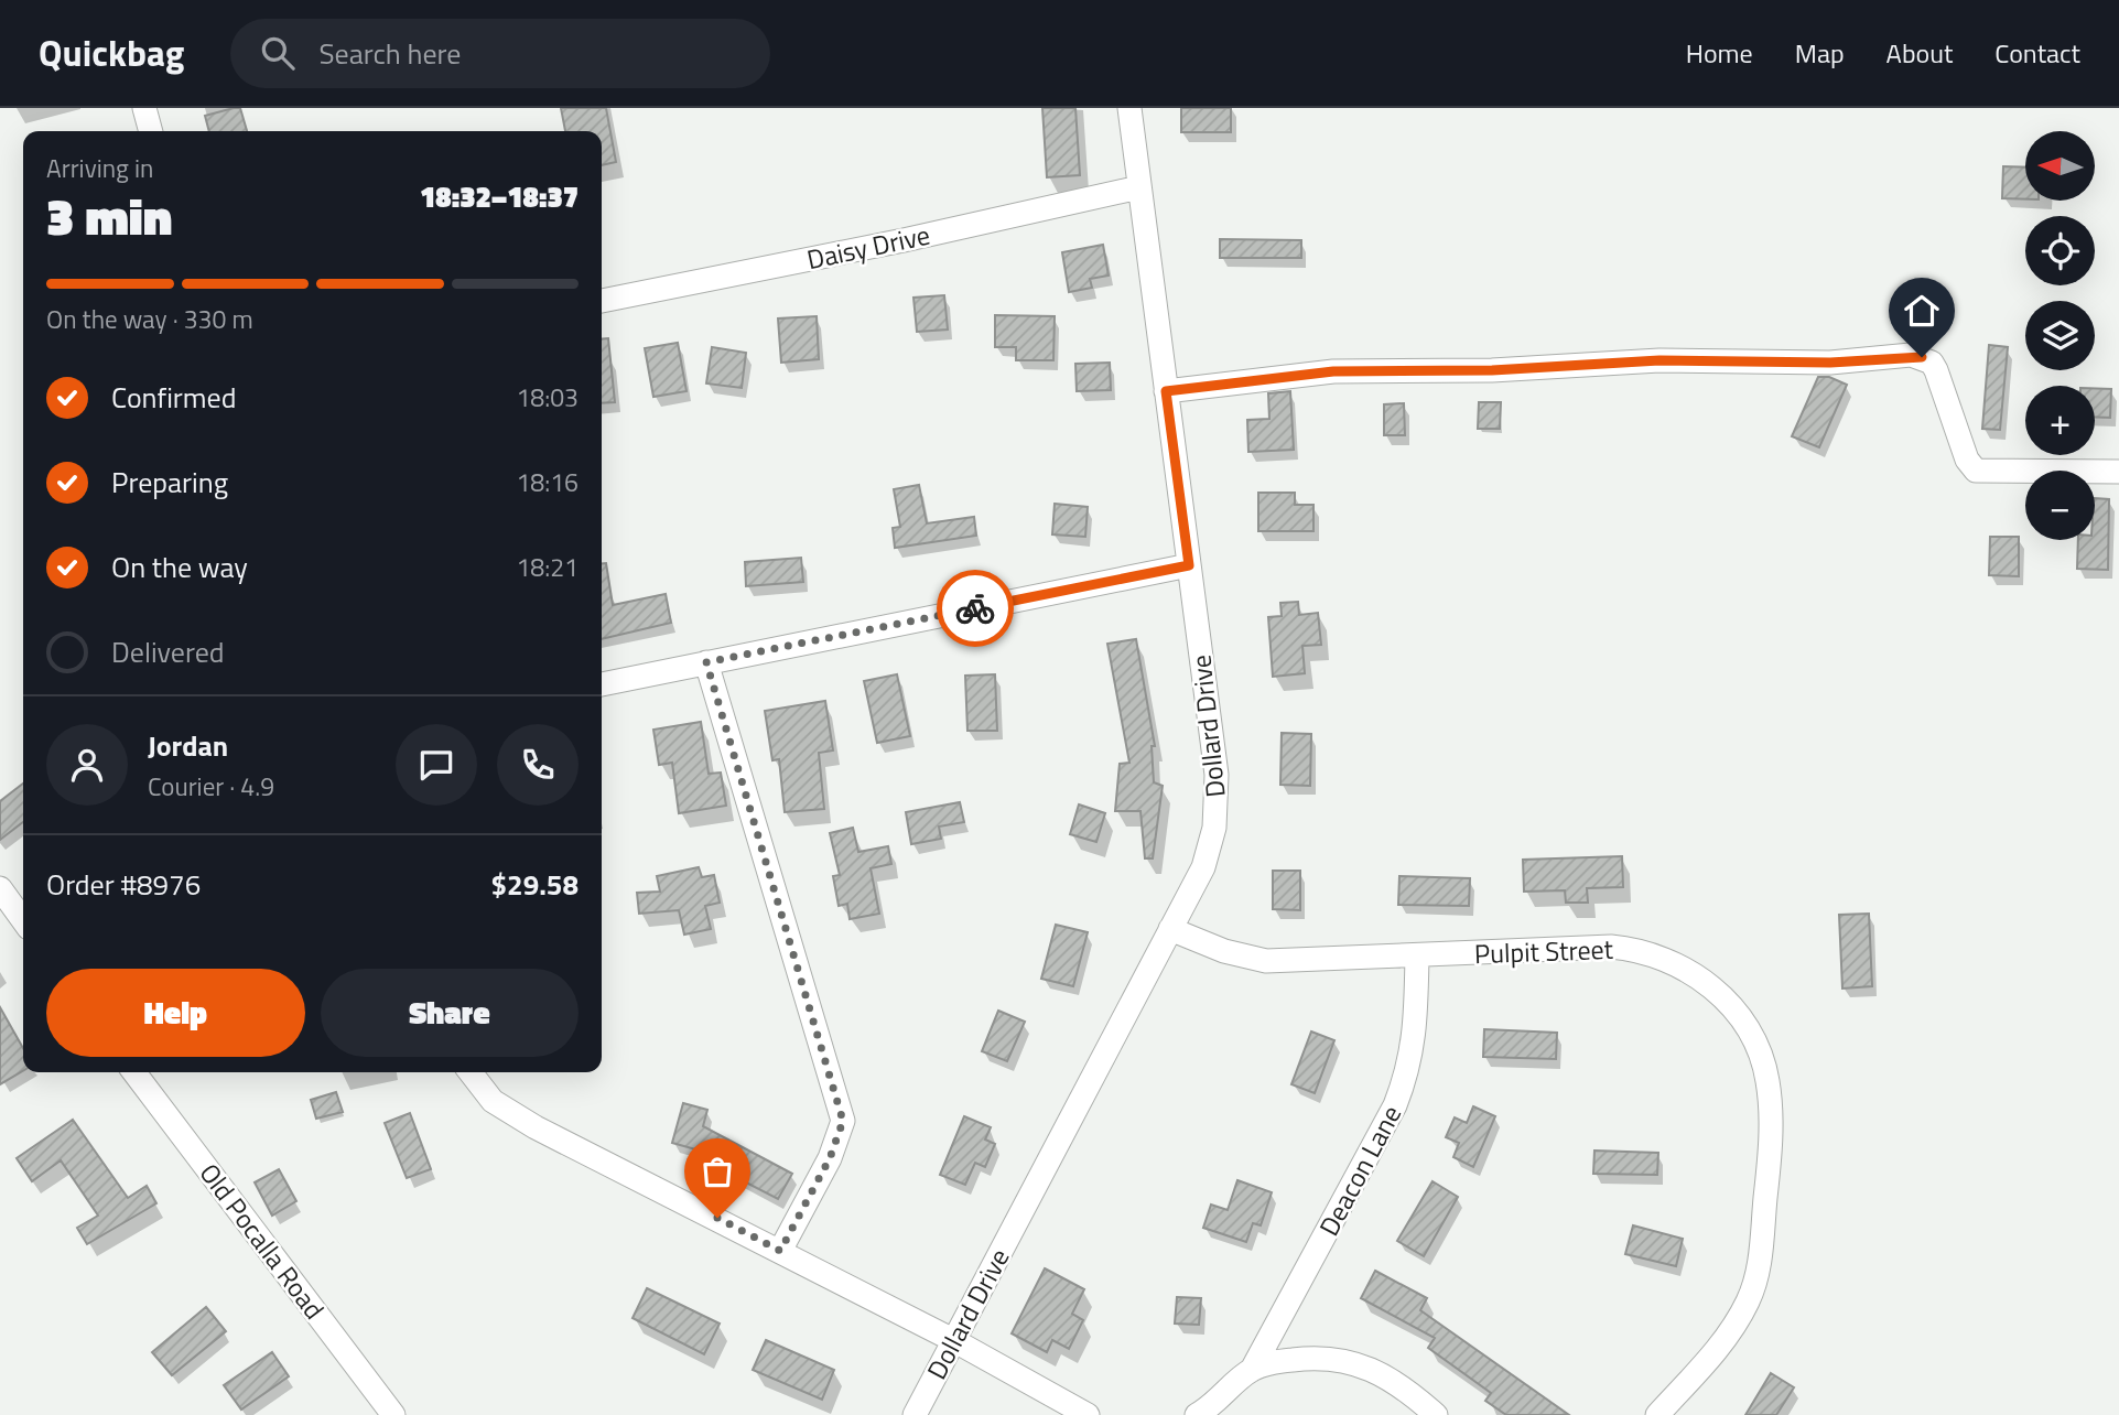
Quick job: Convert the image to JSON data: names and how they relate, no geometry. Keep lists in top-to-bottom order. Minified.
{"streets":{"street":["Daisy Drive","Dollard Drive","Pulpit Street","Deacon Lane","Old Pocalla Road"]},"crossings":[["Daisy Drive","Dollard Drive"],["Dollard Drive","Pulpit Street"],["Pulpit Street","Deacon Lane"]],"north":"left","page":{"header":"Quickbag","search":"Search here","nav":["Home","Map","About","Contact"],"map_buttons":["+","−"],"heading":["3 min","Arriving in","18:32–18:37"],"panel":["Jordan","Courier · 4.9","Order #8976","$29.58"],"bar":"On the way · 330 m","list":[["Confirmed","18:03"],["Preparing","18:16"],["On the way","18:21"],"Delivered"],"buttons":["Help","Share"]}}
